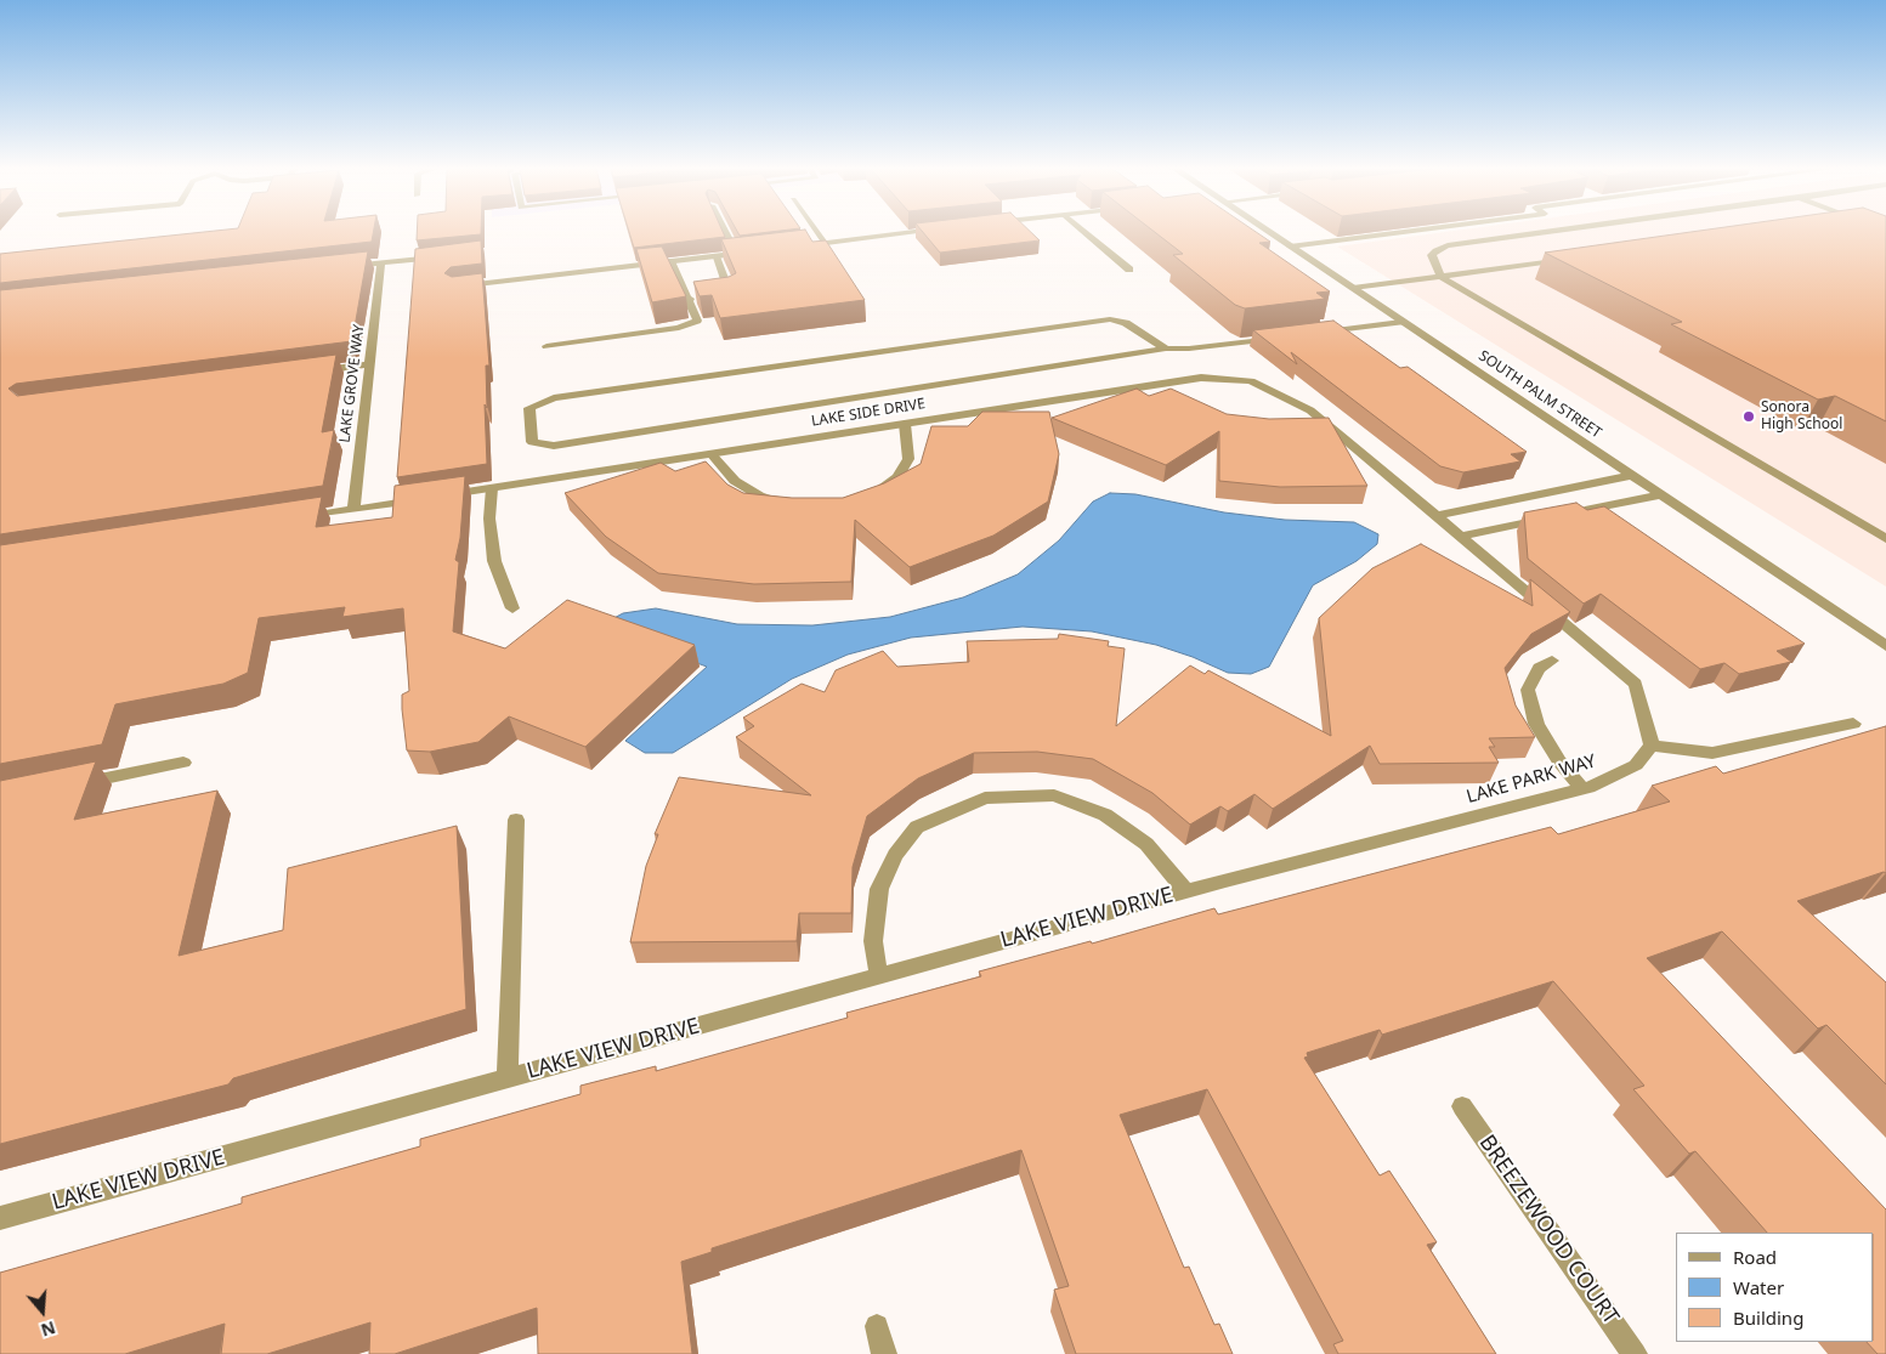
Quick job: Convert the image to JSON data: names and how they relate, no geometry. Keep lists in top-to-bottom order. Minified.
{"streets":{"street":["LAKE GROVE WAY","SOUTH PALM STREET","LAKE SIDE DRIVE","LAKE PARK WAY","LAKE VIEW DRIVE","BREEZEWOOD COURT"]},"crossings":[["LAKE GROVE WAY","LAKE SIDE DRIVE"],["LAKE PARK WAY","LAKE VIEW DRIVE"]],"places":["Sonora High School"],"legend":["Road","Water","Building"],"north":"bottom"}
